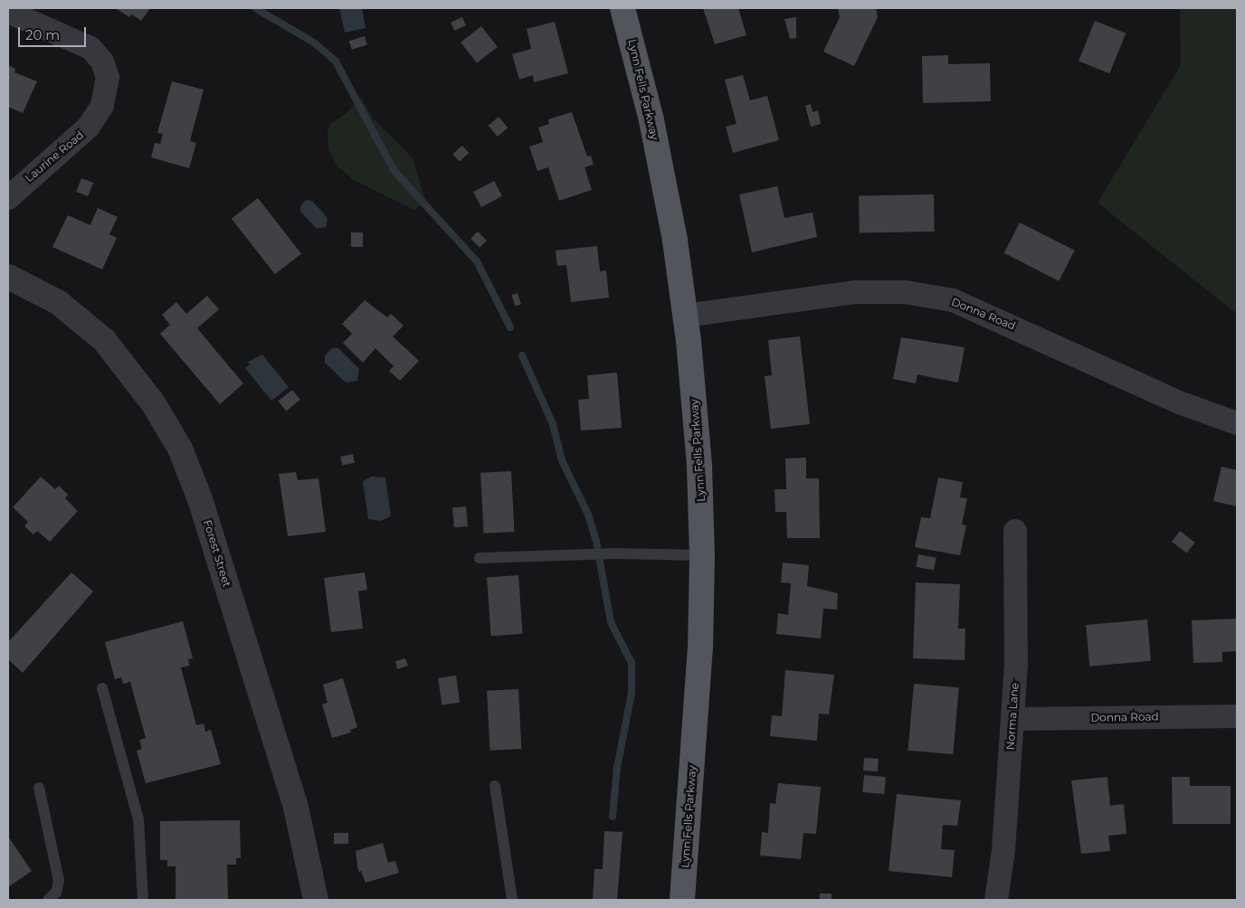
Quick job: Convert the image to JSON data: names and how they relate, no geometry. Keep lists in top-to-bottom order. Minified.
{"streets":{"main road":["Lynn Fells Parkway"],"street":["Laurine Road","Donna Road","Forest Street","Norma Lane"]},"crossings":[["Lynn Fells Parkway","Donna Road"],["Donna Road","Norma Lane"]],"scale_bar":"20 m"}
